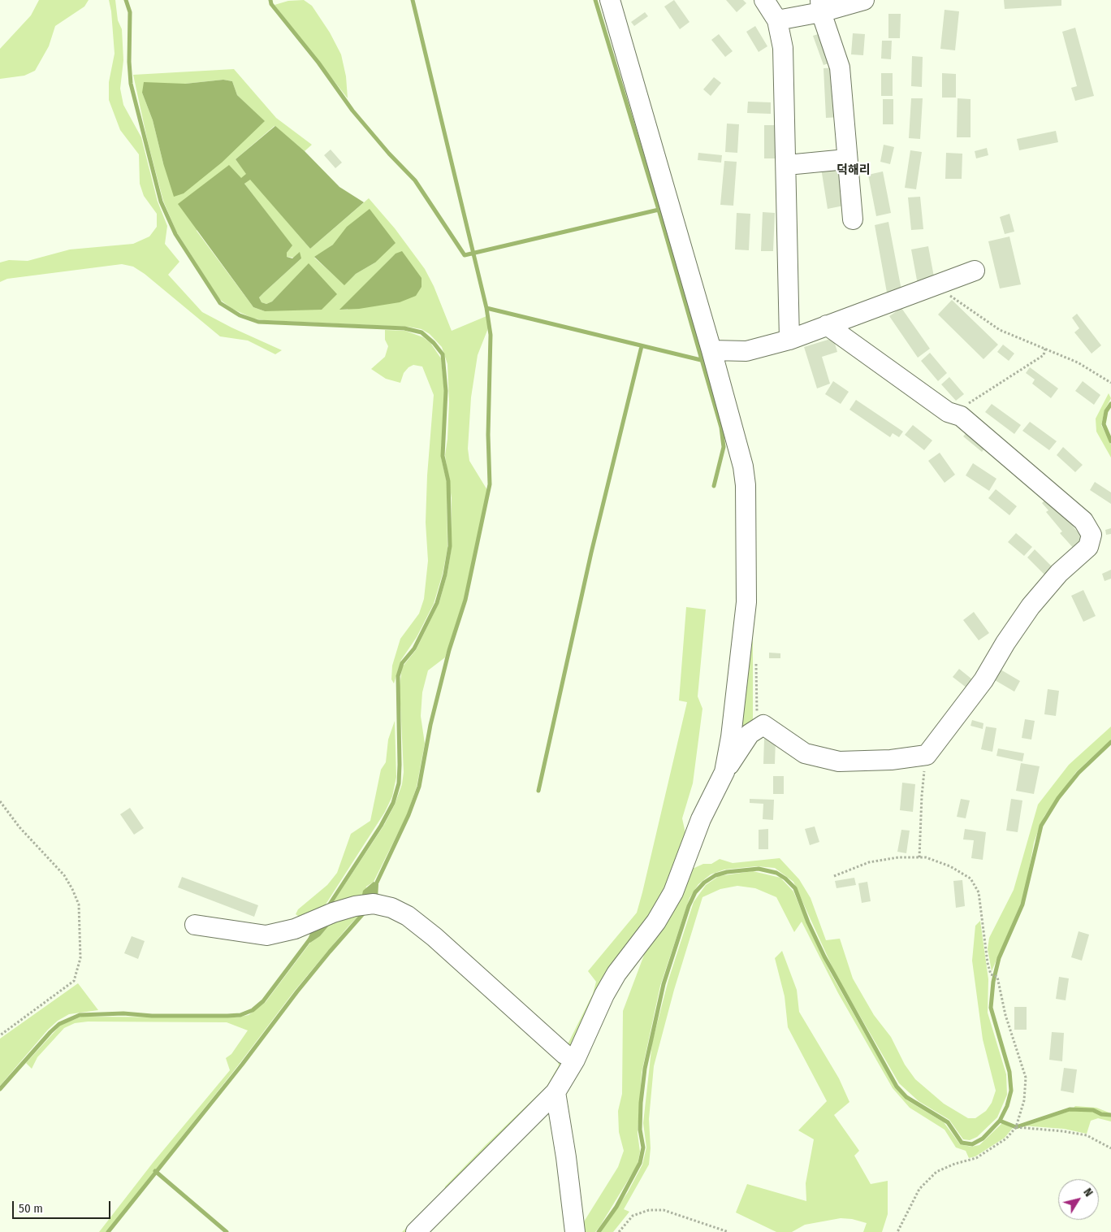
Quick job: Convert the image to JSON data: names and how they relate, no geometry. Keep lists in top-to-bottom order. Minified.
{"districts":["덕해리"],"scale_bar":"50 m","north":"top right"}
